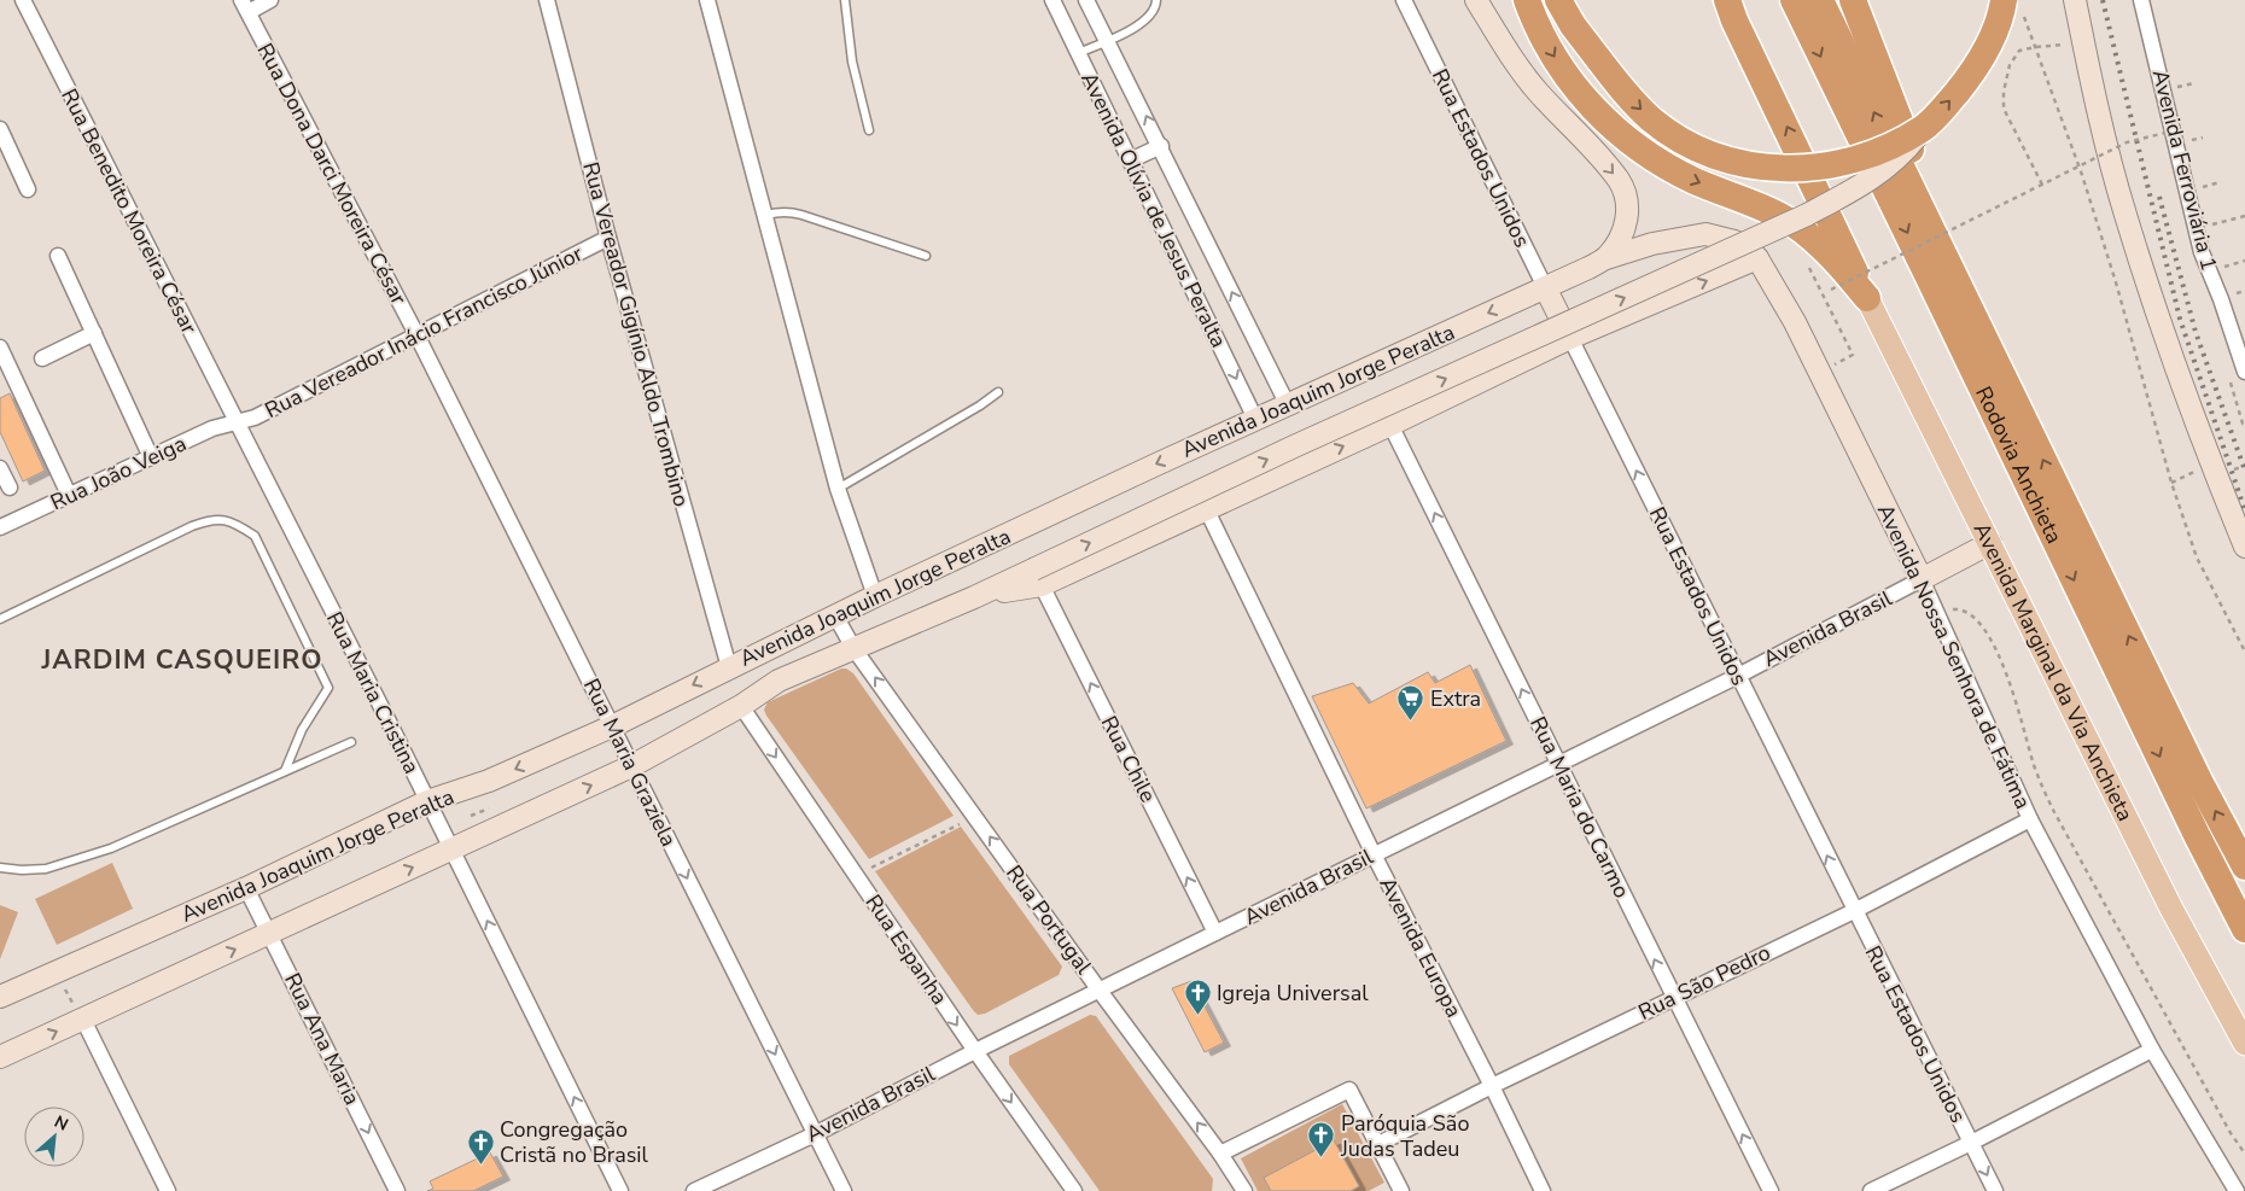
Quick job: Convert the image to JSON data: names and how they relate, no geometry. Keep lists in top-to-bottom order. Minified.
{"streets":{"highway":["Rodovia Anchieta"],"main road":["Avenida Marginal da Via Anchieta"],"street":["Rua Estados Unidos","Avenida Ferroviária 1","Rua Dona Darci Moreira César","Avenida Olívia de Jesus Peralta","Rua Benedito Moreira César","Rua Vereador Inácio Francisco Júnior","Rua Vereador Gigínio Aldo Trombino","Avenida Joaquim Jorge Peralta","Rua João Veiga","Avenida Brasil","Avenida Nossa Senhora de Fátima","Rua Maria Cristina","Rua Chile","Rua Maria Graziela","Rua Maria do Carmo","Rua Portugal","Avenida Europa","Rua Espanha","Rua São Pedro","Rua Ana Maria"]},"crossings":[["Rua Estados Unidos","Avenida Joaquim Jorge Peralta"],["Rua Estados Unidos","Avenida Brasil"],["Rua Estados Unidos","Rua São Pedro"],["Rua Dona Darci Moreira César","Rua Vereador Inácio Francisco Júnior"],["Rua Dona Darci Moreira César","Rua Maria Graziela"],["Avenida Olívia de Jesus Peralta","Avenida Joaquim Jorge Peralta"],["Rua Benedito Moreira César","Rua Vereador Inácio Francisco Júnior"],["Rua Benedito Moreira César","Rua João Veiga"],["Rua Benedito Moreira César","Rua Maria Cristina"],["Rua Vereador Inácio Francisco Júnior","Rua Vereador Gigínio Aldo Trombino"],["Rua Vereador Inácio Francisco Júnior","Rua João Veiga"],["Rua Vereador Inácio Francisco Júnior","Rua Maria Cristina"],["Rua Vereador Inácio Francisco Júnior","Rua Maria Graziela"],["Rua Vereador Gigínio Aldo Trombino","Avenida Joaquim Jorge Peralta"],["Avenida Joaquim Jorge Peralta","Avenida Nossa Senhora de Fátima"],["Avenida Joaquim Jorge Peralta","Rua Maria Cristina"],["Avenida Joaquim Jorge Peralta","Rua Chile"],["Avenida Joaquim Jorge Peralta","Rua Maria Graziela"],["Avenida Joaquim Jorge Peralta","Rua Maria do Carmo"],["Avenida Joaquim Jorge Peralta","Rua Portugal"],["Avenida Joaquim Jorge Peralta","Avenida Europa"],["Avenida Joaquim Jorge Peralta","Rua Espanha"],["Avenida Joaquim Jorge Peralta","Rua Ana Maria"],["Rua João Veiga","Rua Maria Cristina"],["Avenida Brasil","Avenida Nossa Senhora de Fátima"],["Avenida Brasil","Rua Chile"],["Avenida Brasil","Rua Maria Graziela"],["Avenida Brasil","Rua Maria do Carmo"],["Avenida Brasil","Rua Portugal"],["Avenida Brasil","Avenida Europa"],["Avenida Brasil","Rua Espanha"],["Avenida Nossa Senhora de Fátima","Rua São Pedro"],["Rua Maria do Carmo","Rua São Pedro"],["Avenida Europa","Rua São Pedro"]],"one_way":["Rua Estados Unidos","Rua Maria Cristina","Rua Chile","Rua Maria Graziela","Rua Maria do Carmo","Rua Portugal","Rua Espanha","Rua Ana Maria"],"districts":["JARDIM CASQUEIRO"],"places":{"supermarket":["Extra"],"church":["Igreja Universal","Paróquia São Judas Tadeu","Congregação Cristã no Brasil"]},"north":"top right"}
